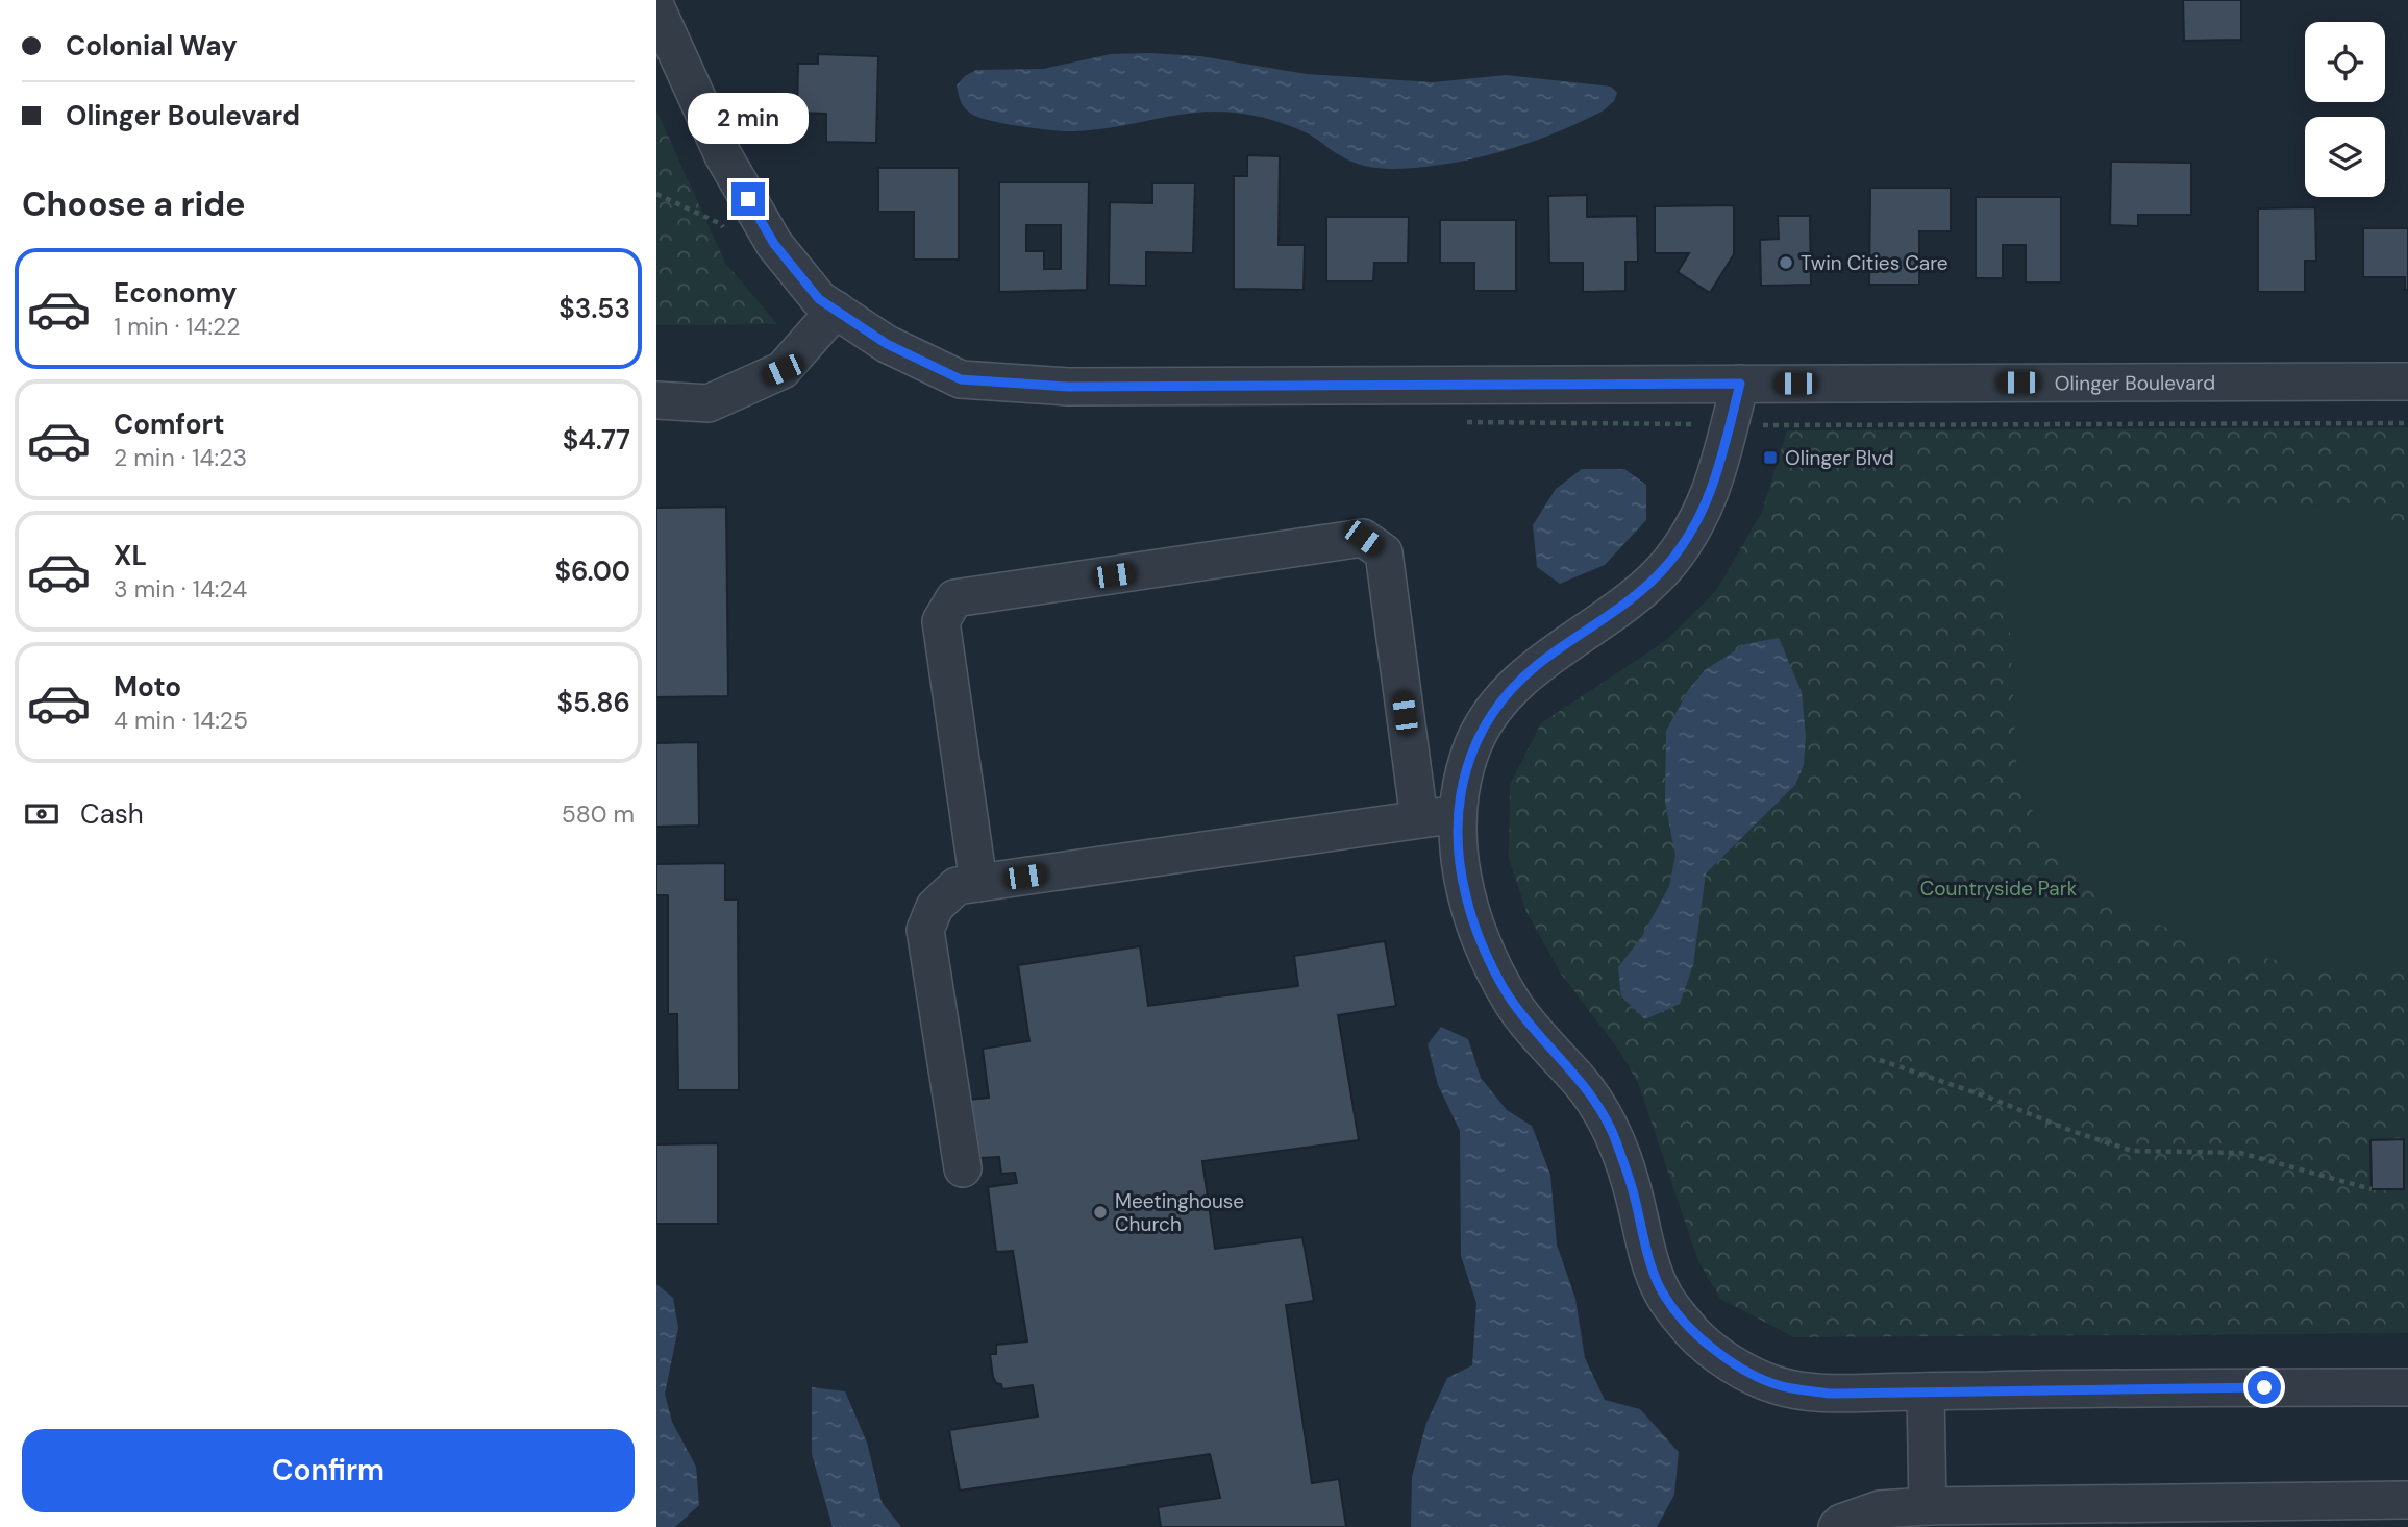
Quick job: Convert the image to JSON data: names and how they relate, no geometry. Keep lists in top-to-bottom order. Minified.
{"streets":{"street":["Olinger Boulevard"]},"parks":["Countryside Park"],"places":{"other":["Twin Cities Care","Meetinghouse Church"],"transit":["Olinger Blvd"]},"page":{"banner":["Colonial Way","Olinger Boulevard"],"bubble":"2 min","heading":"Choose a ride","list":[{"name":"Economy","note":"1 min · 14:22","value":"$3.53"},{"name":"Comfort","note":"2 min · 14:23","value":"$4.77"},{"name":"XL","note":"3 min · 14:24","value":"$6.00"},{"name":"Moto","note":"4 min · 14:25","value":"$5.86"}],"pay":["Cash","580 m"],"buttons":"Confirm"}}
